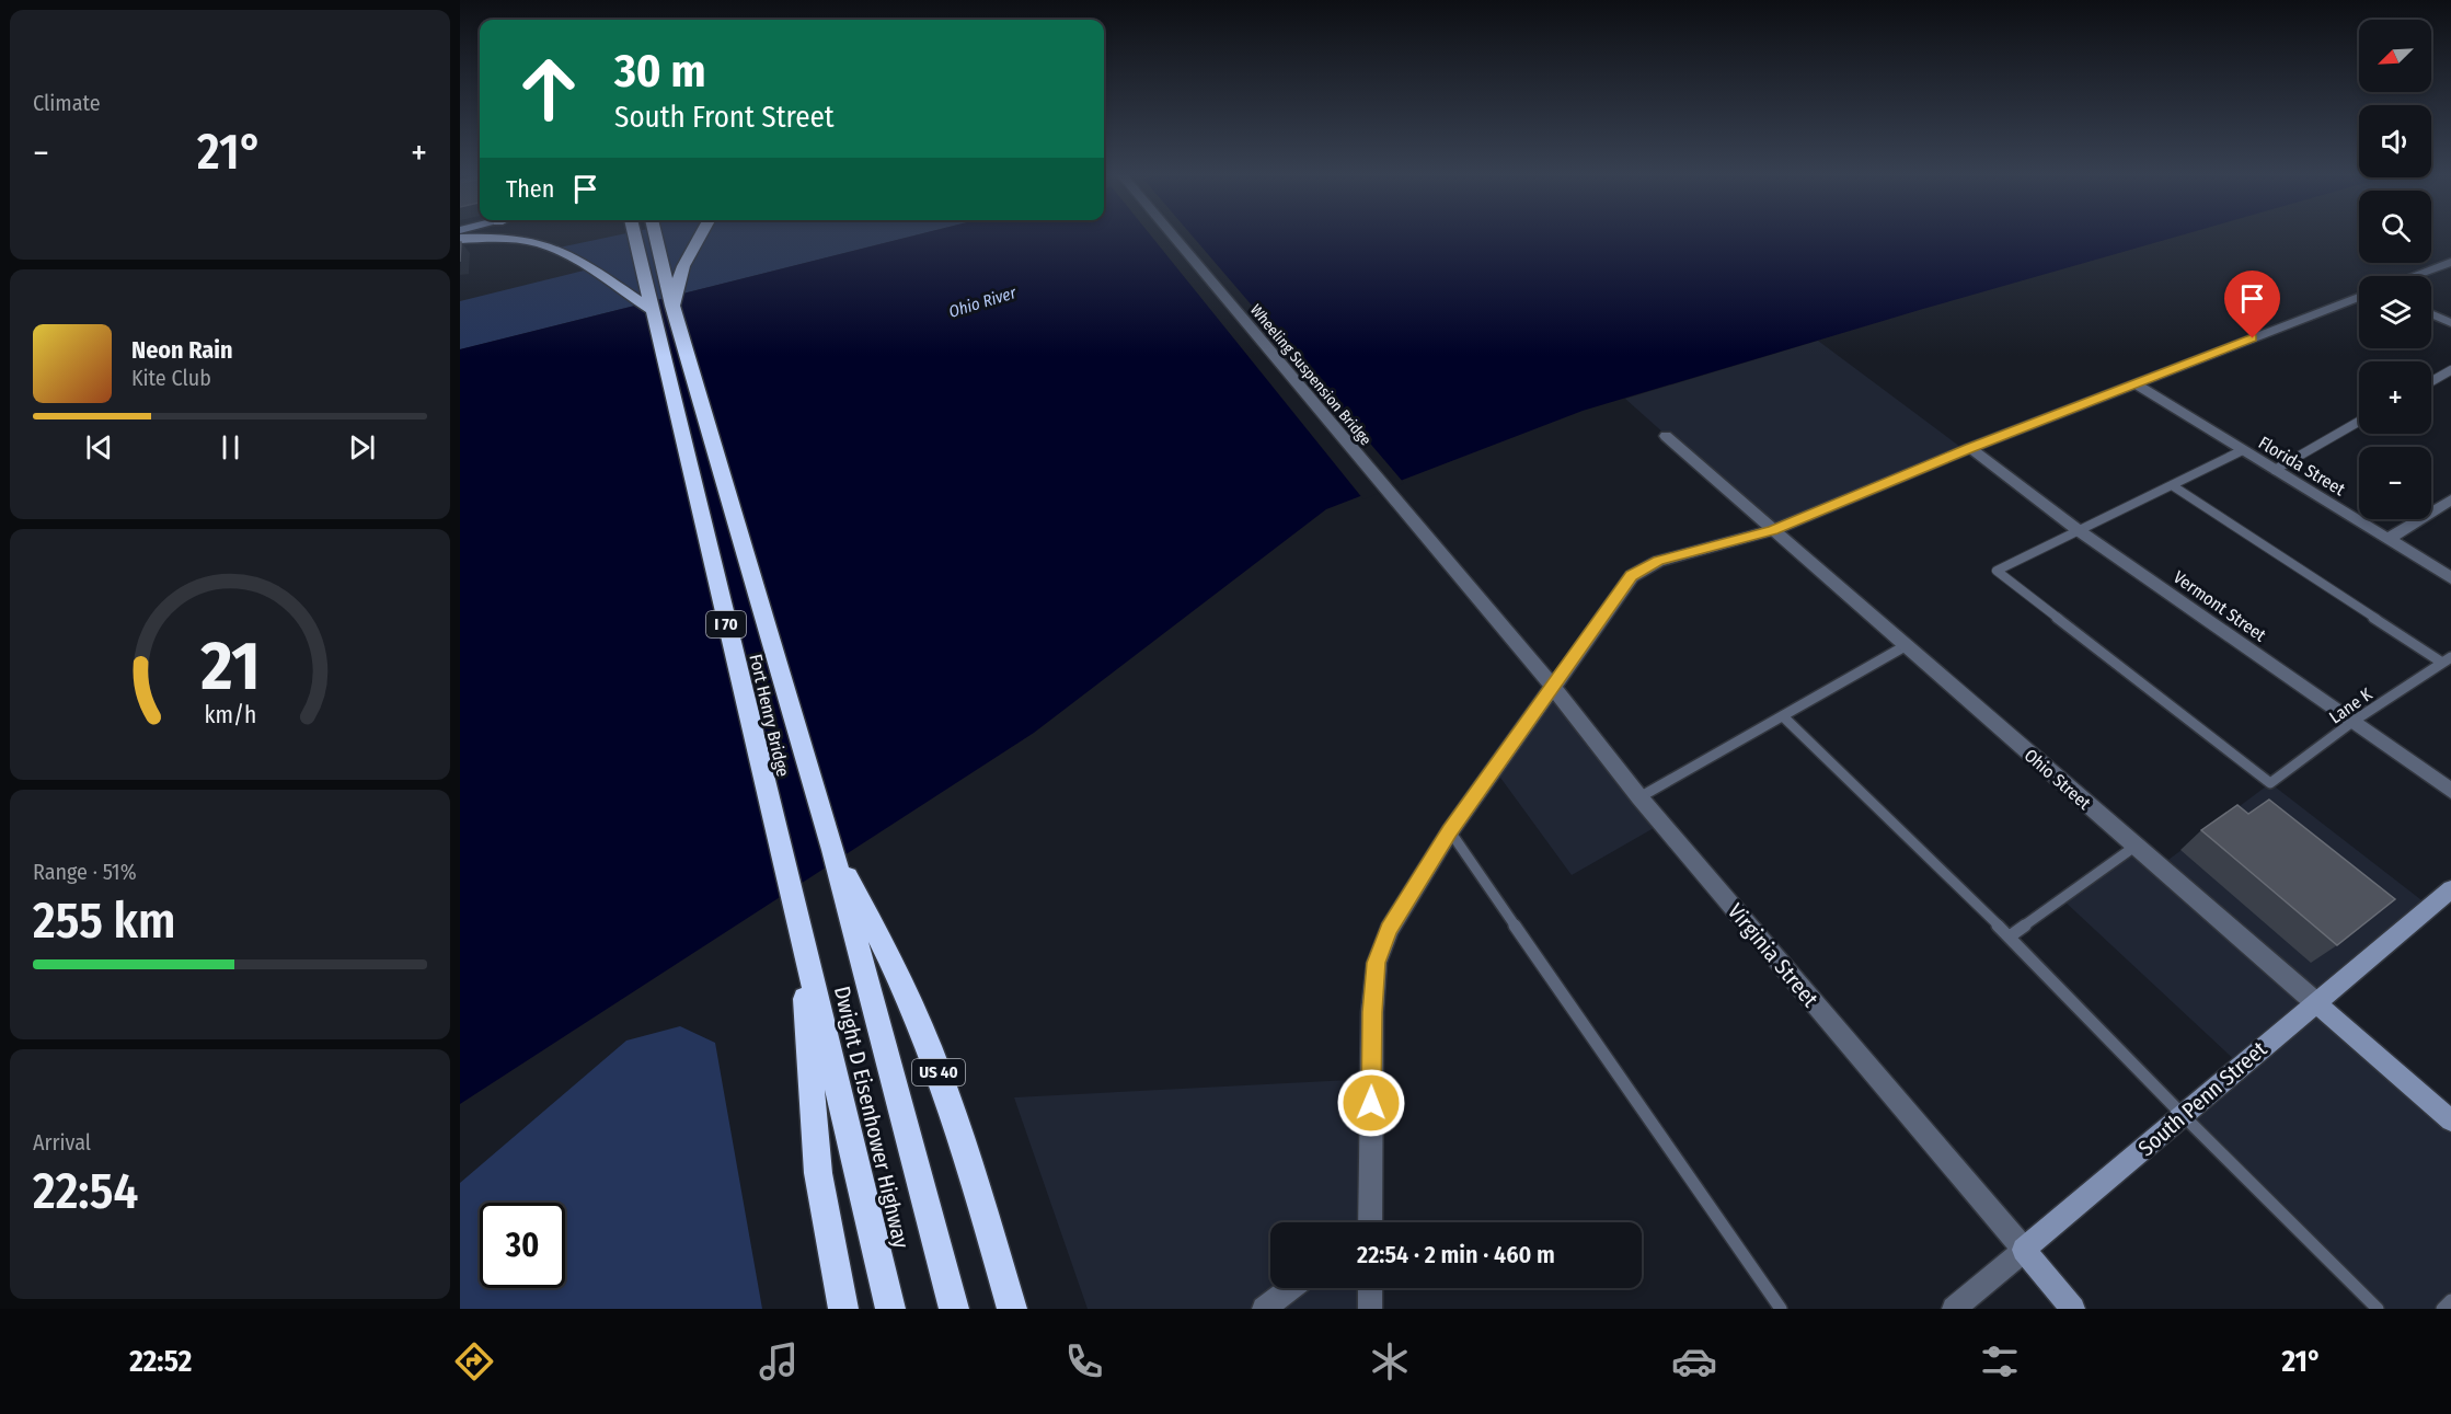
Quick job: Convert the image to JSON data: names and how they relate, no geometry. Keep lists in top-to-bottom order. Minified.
{"streets":{"highway":["I 70","Fort Henry Bridge","US 40","Dwight D Eisenhower Highway"],"street":["Wheeling Suspension Bridge","Florida Street","Vermont Street","Ohio Street","Virginia Street","South Penn Street"],"lane":["Lane K"]},"crossings":[["Wheeling Suspension Bridge","Virginia Street"],["Vermont Street","Lane K"],["I 70","Fort Henry Bridge"],["Fort Henry Bridge","US 40"],["Fort Henry Bridge","Dwight D Eisenhower Highway"],["Ohio Street","South Penn Street"],["Virginia Street","South Penn Street"],["US 40","Dwight D Eisenhower Highway"]],"water":["Ohio River"],"north":"bottom left","page":{"tile":["Climate",["Range · 51%","255 km"],["Arrival","22:54"]],"map_buttons":["+","−"],"turn":["30 m","South Front Street"],"heat":["−","21°","+"],"then":"Then","song":["Neon Rain","Kite Club"],"limit":"30","trip":"22:54 · 2 min · 460 m","tabs":["22:52","21°"],"gauge":["21","km/h"]}}
